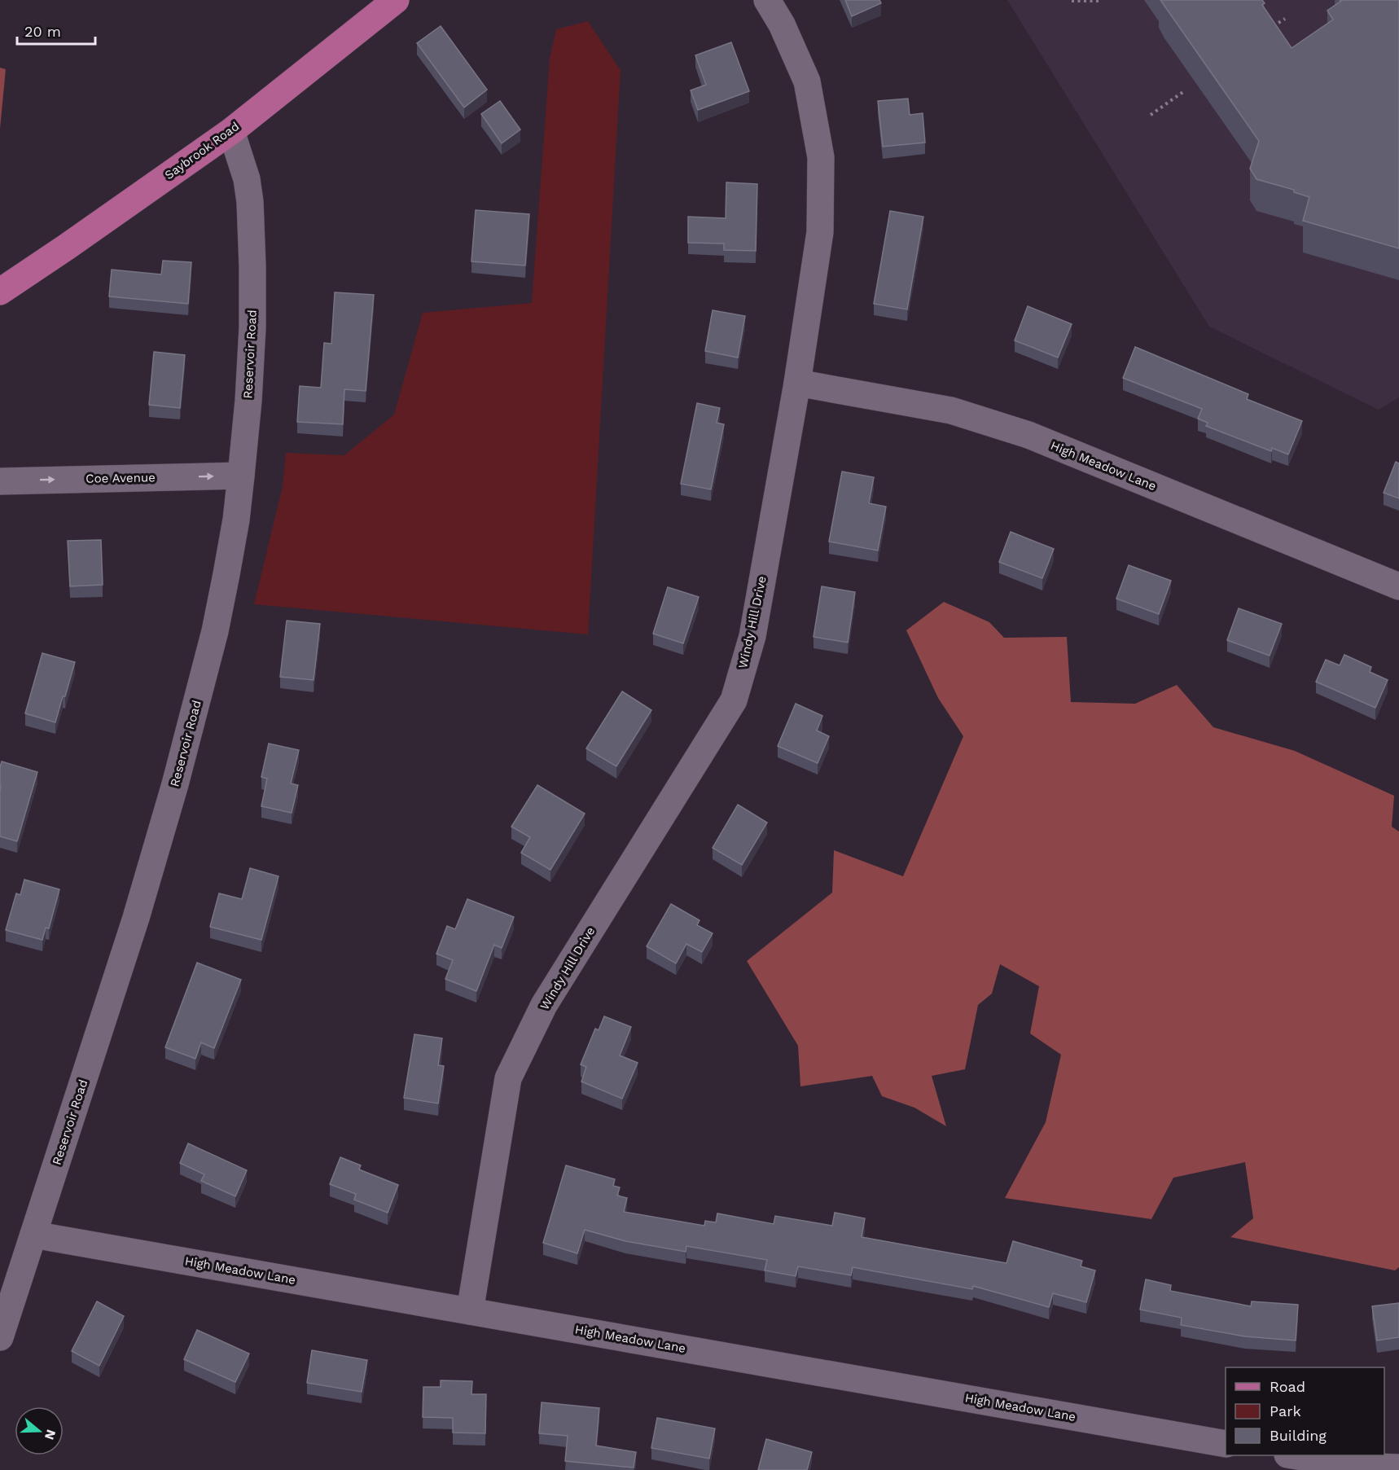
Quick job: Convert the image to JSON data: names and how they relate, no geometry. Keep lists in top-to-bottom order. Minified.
{"streets":{"main road":["Saybrook Road"],"street":["Reservoir Road","High Meadow Lane","Coe Avenue","Windy Hill Drive"]},"crossings":[["Saybrook Road","Reservoir Road"],["Reservoir Road","High Meadow Lane"],["Reservoir Road","Coe Avenue"],["High Meadow Lane","Windy Hill Drive"]],"one_way":["Coe Avenue"],"legend":["Road","Park","Building"],"scale_bar":"20 m","north":"right"}
